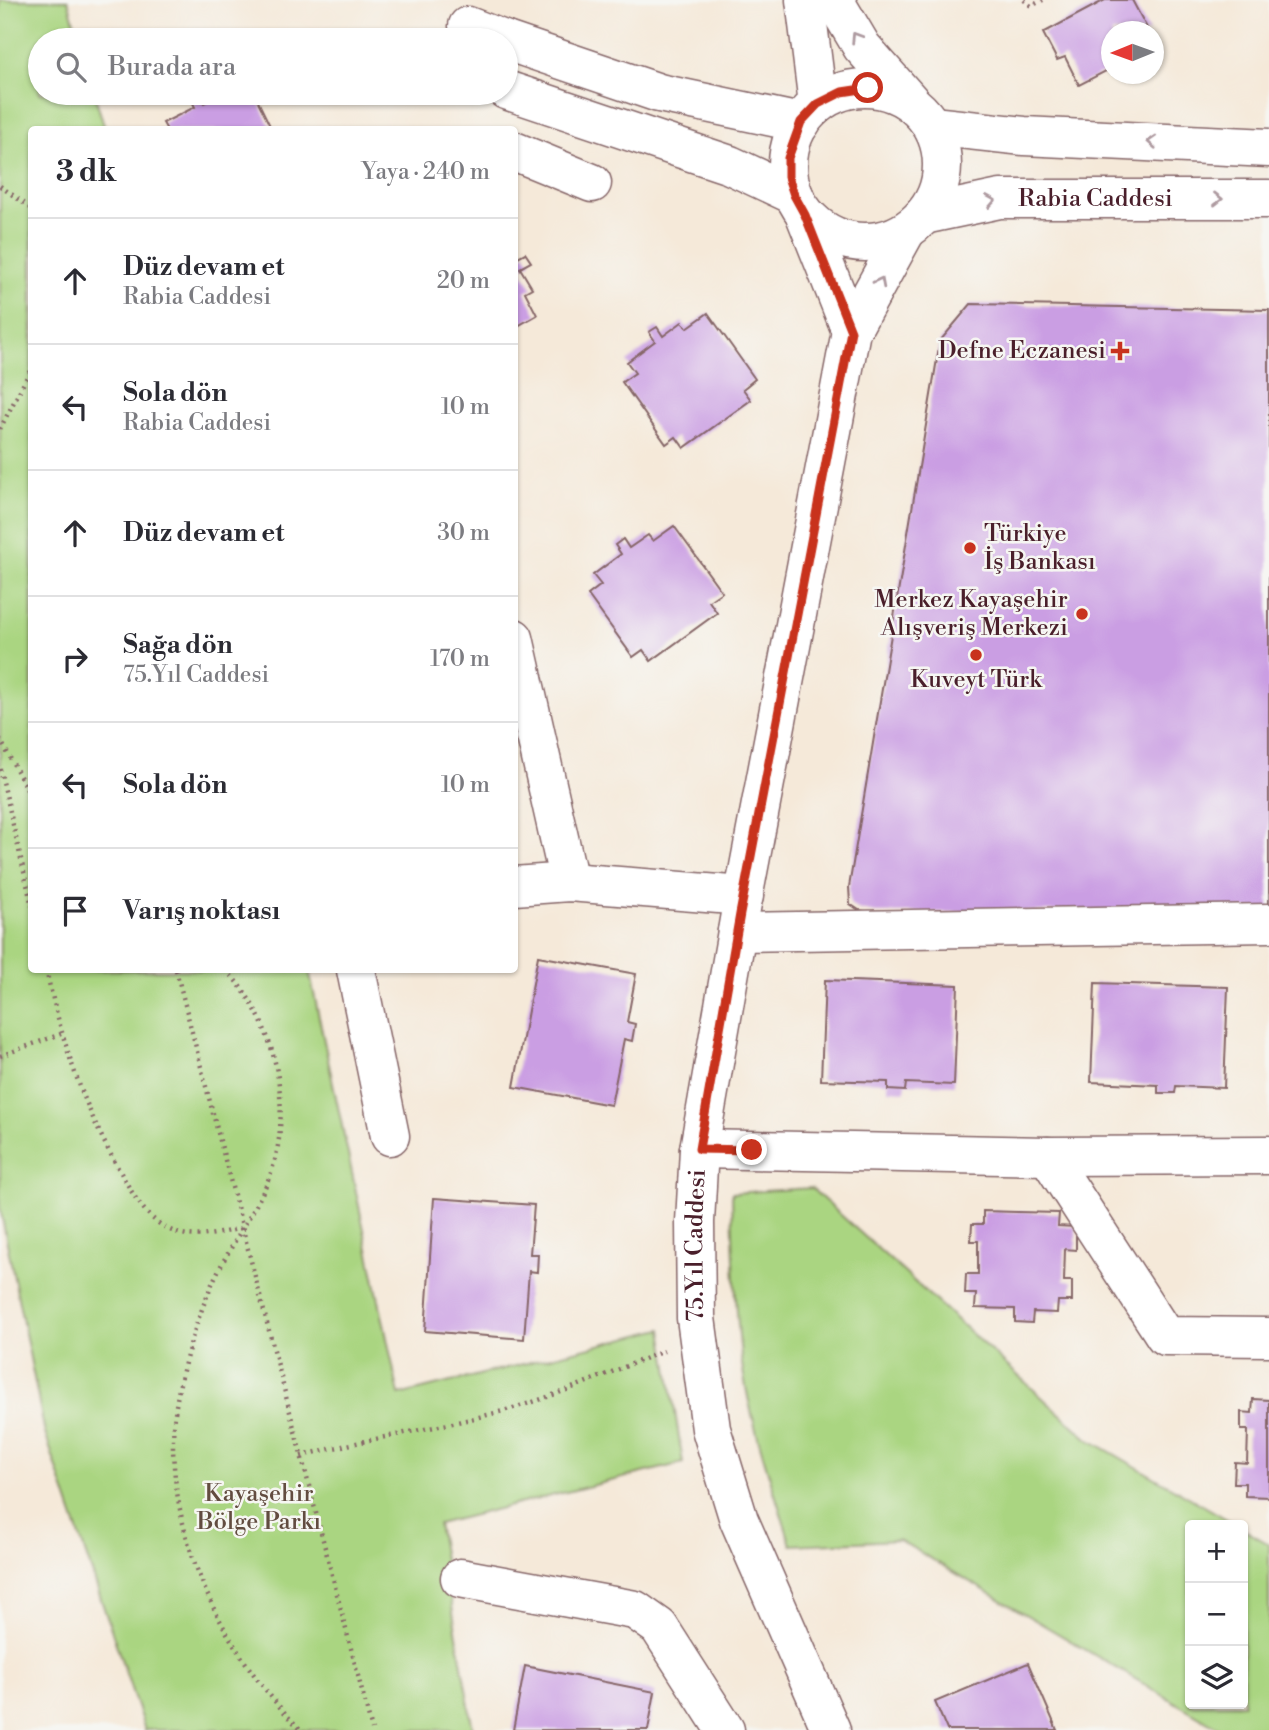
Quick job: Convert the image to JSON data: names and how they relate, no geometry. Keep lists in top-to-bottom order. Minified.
{"streets":{"street":["Rabia Caddesi","75.Yıl Caddesi"]},"parks":["Kayaşehir Bölge Parkı"],"places":{"health":["Defne Eczanesi"],"other":["Türkiye İş Bankası","Merkez Kayaşehir Alışveriş Merkezi","Kuveyt Türk"]},"north":"left","page":{"search":"Burada ara","heading":["3 dk","Yaya · 240 m"],"list":[["Düz devam et","Rabia Caddesi","20 m"],["Sola dön","Rabia Caddesi","10 m"],["Düz devam et","30 m"],["Sağa dön","75.Yıl Caddesi","170 m"],["Sola dön","10 m"],"Varış noktası"],"map_buttons":["+","−"]}}
